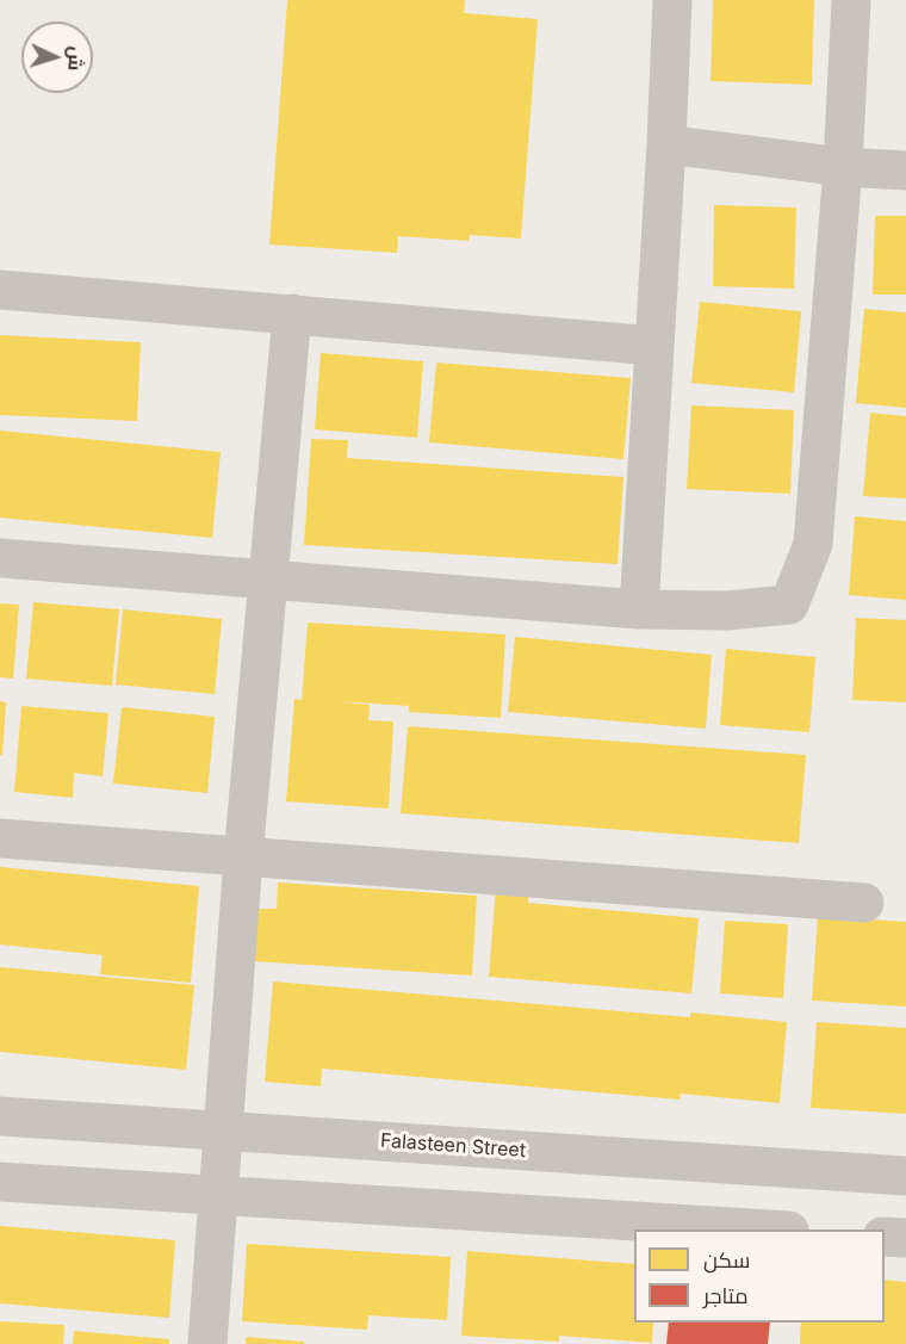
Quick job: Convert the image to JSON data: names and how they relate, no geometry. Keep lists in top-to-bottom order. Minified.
{"streets":{"street":["Falasteen Street"]},"legend":["سكن","متاجر"],"north":"right"}
